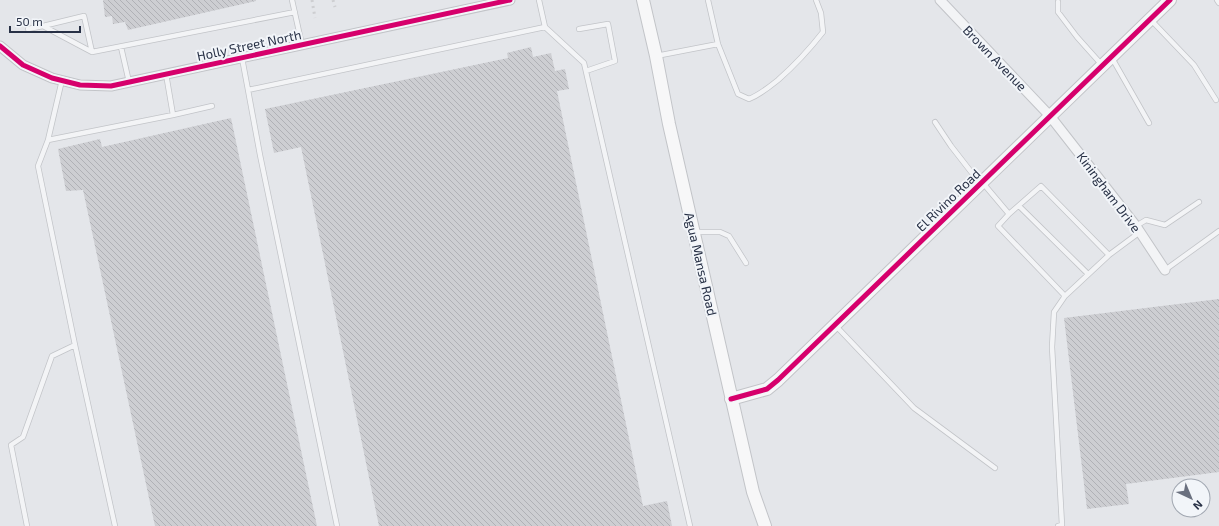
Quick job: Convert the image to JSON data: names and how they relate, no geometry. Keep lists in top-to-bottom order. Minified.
{"streets":{"street":["Holly Street North","Brown Avenue","Kiningham Drive","El Rivino Road","Agua Mansa Road"]},"crossings":[["Brown Avenue","Kiningham Drive"],["Brown Avenue","El Rivino Road"],["Kiningham Drive","El Rivino Road"],["El Rivino Road","Agua Mansa Road"]],"scale_bar":"50 m","north":"bottom right"}
